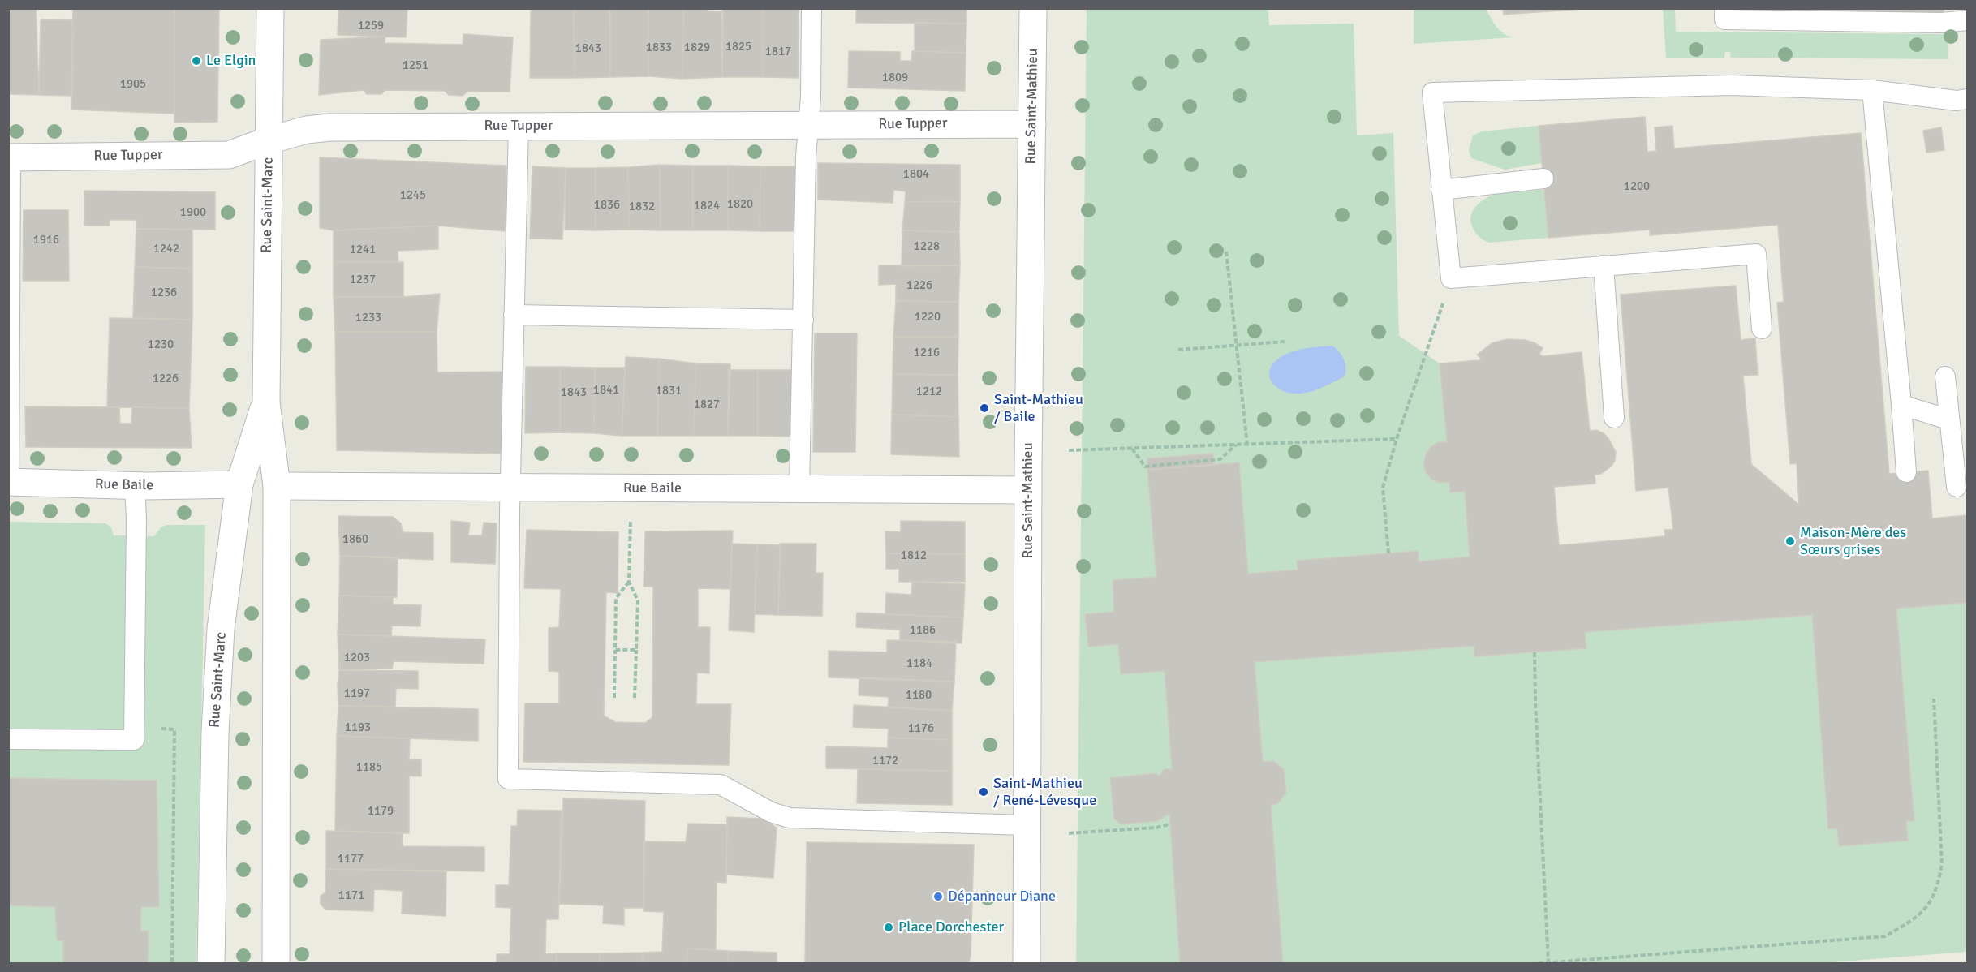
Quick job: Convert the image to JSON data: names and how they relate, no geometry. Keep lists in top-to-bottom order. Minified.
{"streets":{"street":["Rue Saint-Mathieu","Rue Tupper","Rue Saint-Marc","Rue Baile"]},"crossings":[["Rue Saint-Mathieu","Rue Tupper"],["Rue Saint-Mathieu","Rue Baile"],["Rue Tupper","Rue Saint-Marc"],["Rue Saint-Marc","Rue Baile"]],"places":["Le Elgin","Saint-Mathieu / Baile","Maison-Mère des Sœurs grises","Saint-Mathieu / René-Lévesque","Dépanneur Diane","Place Dorchester"],"house_numbers":["1259","1825","1833","1829","1843","1817","1251","1809","1905","1804","1200","1245","1820","1836","1824","1832","1900","1916","1228","1242","1241","1237","1226","1236","1220","1233","1230","1216","1226","1841","1831","1212","1843","1827","1860","1812","1186","1203","1184","1197","1180","1193","1176","1172","1185","1179","1177","1171"]}
